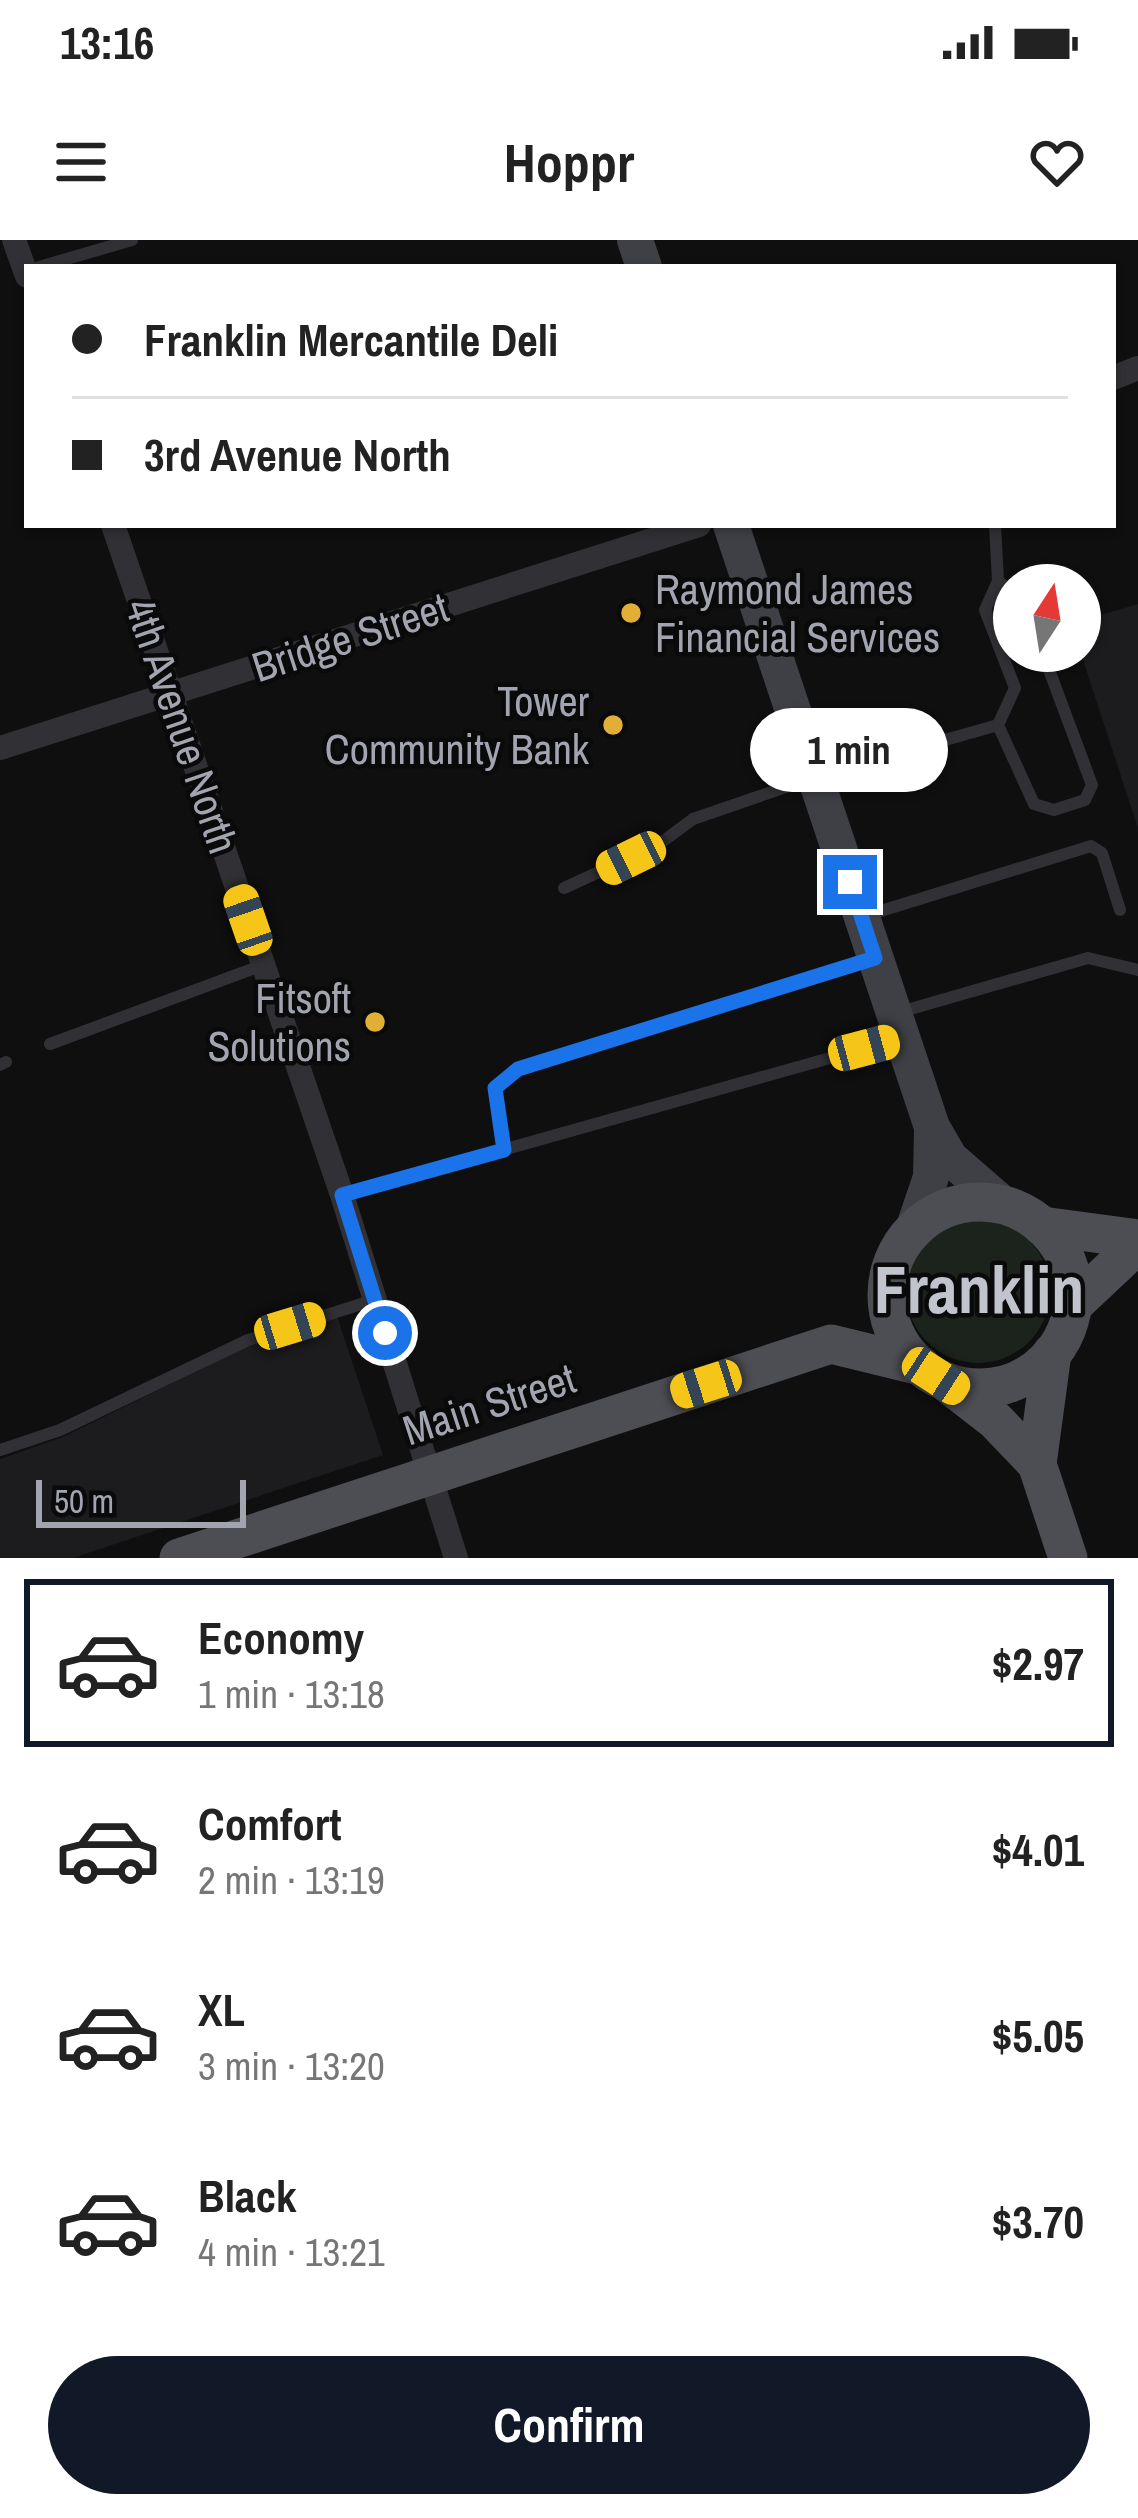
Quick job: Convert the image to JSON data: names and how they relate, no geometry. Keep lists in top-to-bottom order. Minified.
{"streets":{"main road":["Main Street"],"street":["Bridge Street","4th Avenue North"]},"crossings":[["Bridge Street","4th Avenue North"],["4th Avenue North","Main Street"]],"districts":["Franklin"],"places":["Raymond James Financial Services","Tower Community Bank","Fitsoft Solutions"],"scale_bar":"50 m","north":"top","page":{"status":"13:16","header":"Hoppr","banner":["Franklin Mercantile Deli","3rd Avenue North"],"bubble":"1 min","scale":"50 m","list":[{"name":"Economy","note":"1 min · 13:18","value":"$2.97"},{"name":"Comfort","note":"2 min · 13:19","value":"$4.01"},{"name":"XL","note":"3 min · 13:20","value":"$5.05"},{"name":"Black","note":"4 min · 13:21","value":"$3.70"}],"buttons":"Confirm"}}
